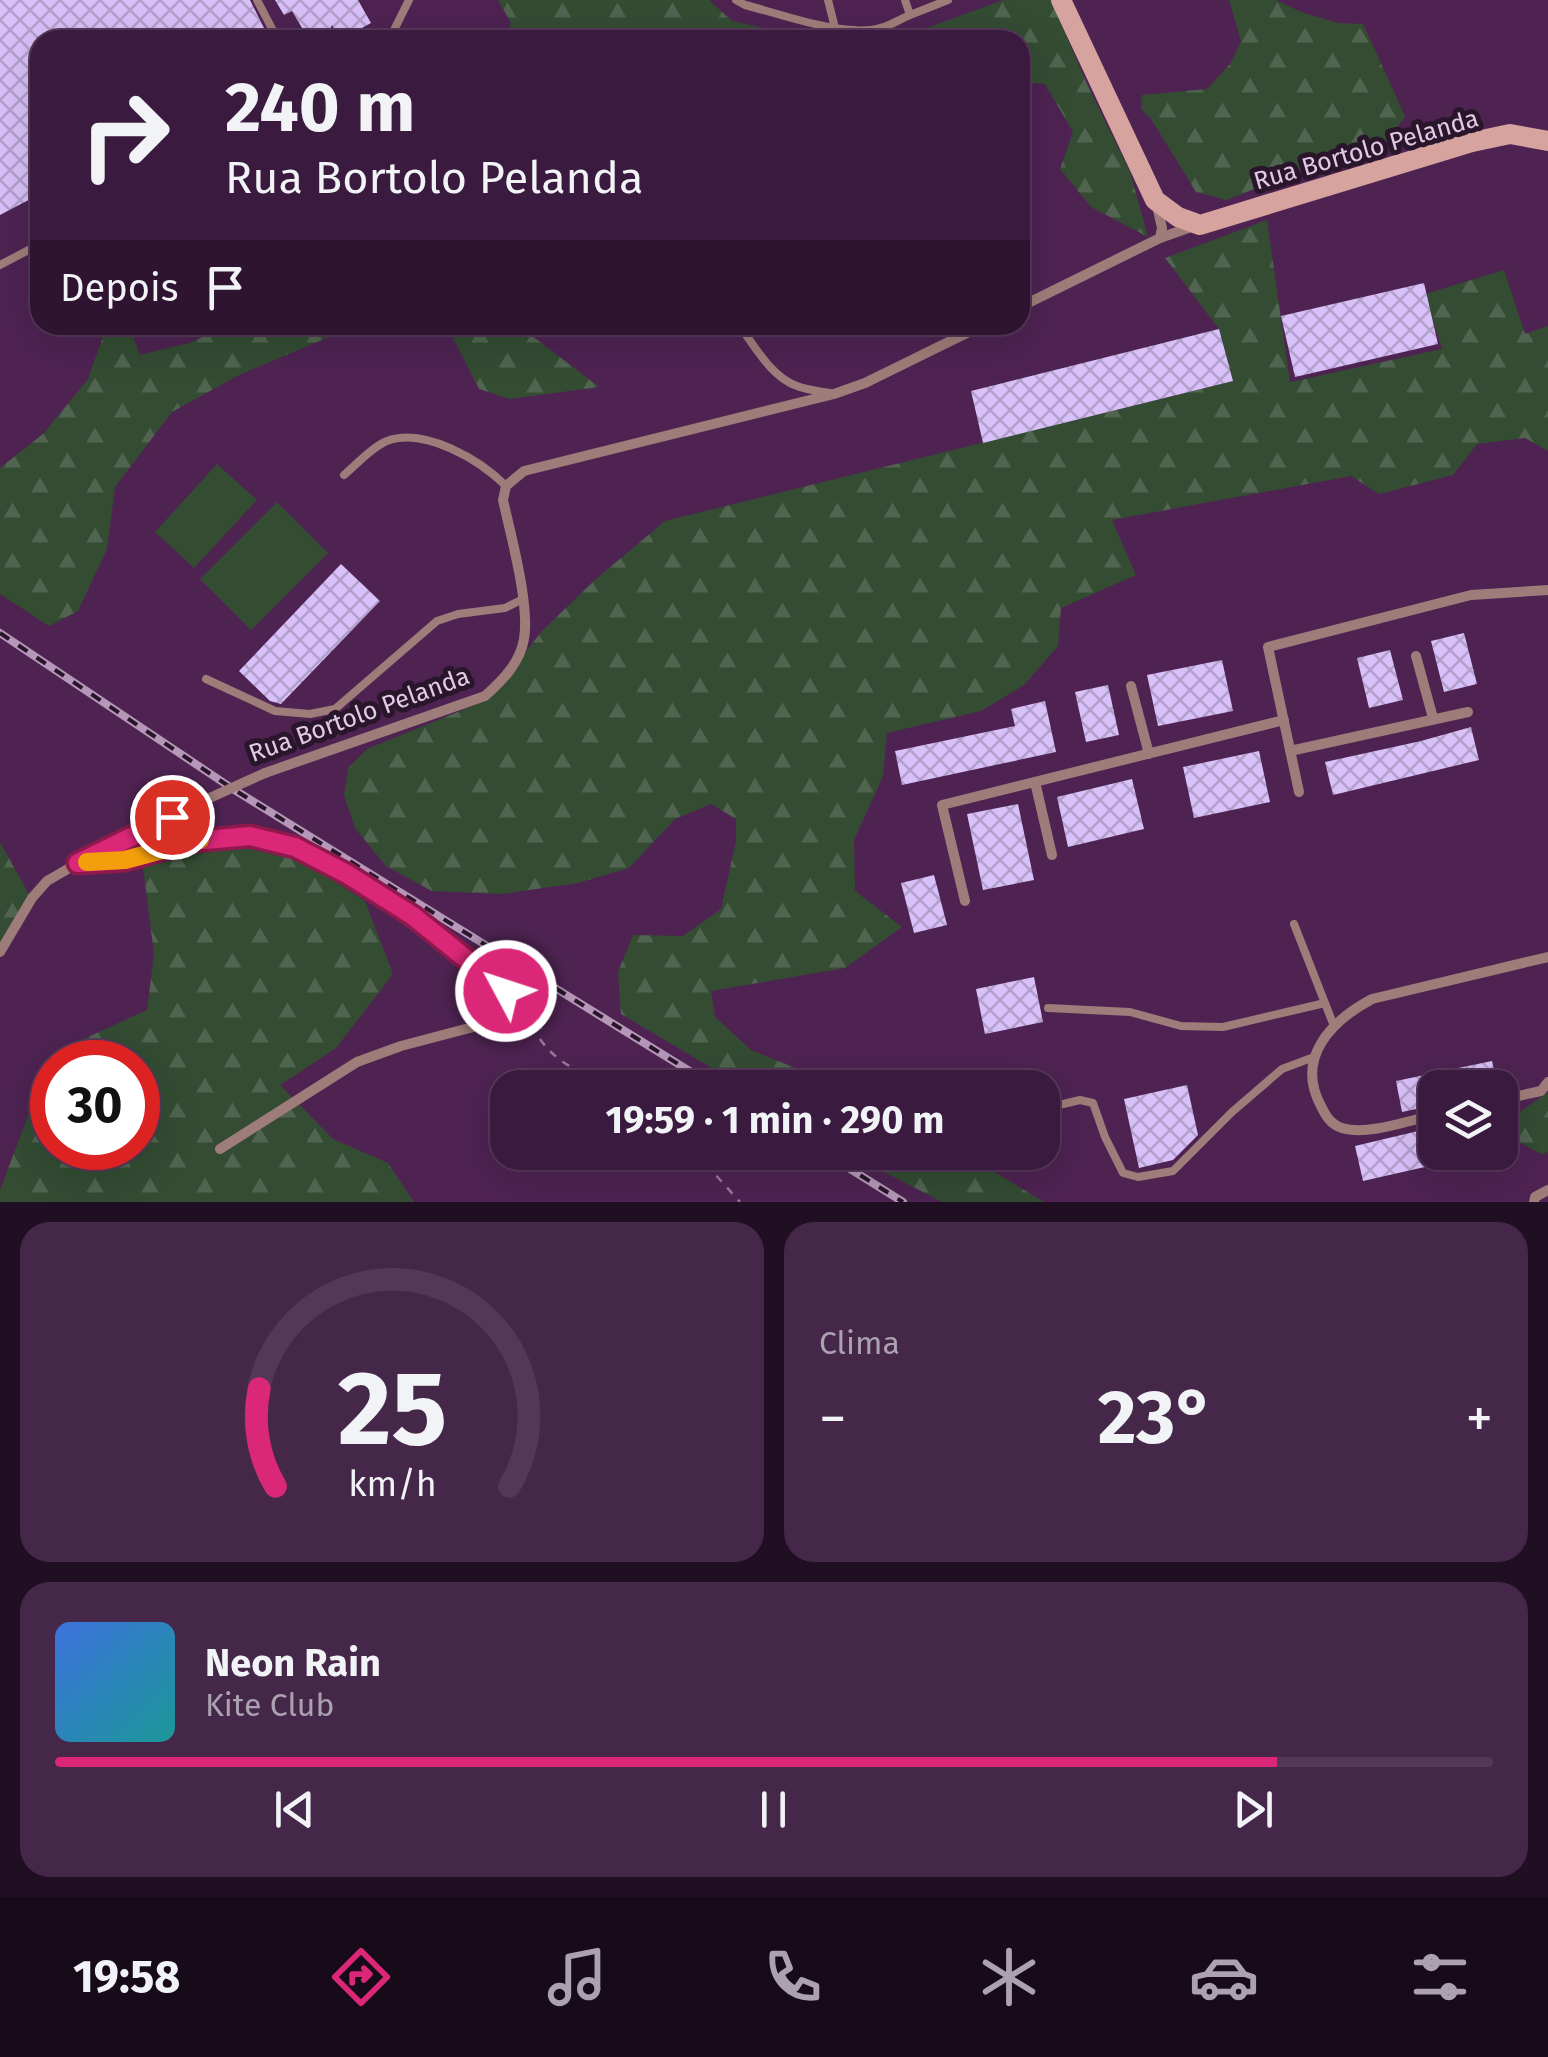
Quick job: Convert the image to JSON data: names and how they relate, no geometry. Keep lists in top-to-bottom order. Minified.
{"streets":{"street":["Rua Bortolo Pelanda"]},"page":{"turn":["240 m","Rua Bortolo Pelanda"],"then":"Depois","limit":"30","trip":"19:59 · 1 min · 290 m","tile":"Clima","heat":["−","23°","+"],"song":["Neon Rain","Kite Club"],"tabs":"19:58","gauge":["25","km/h"]}}
